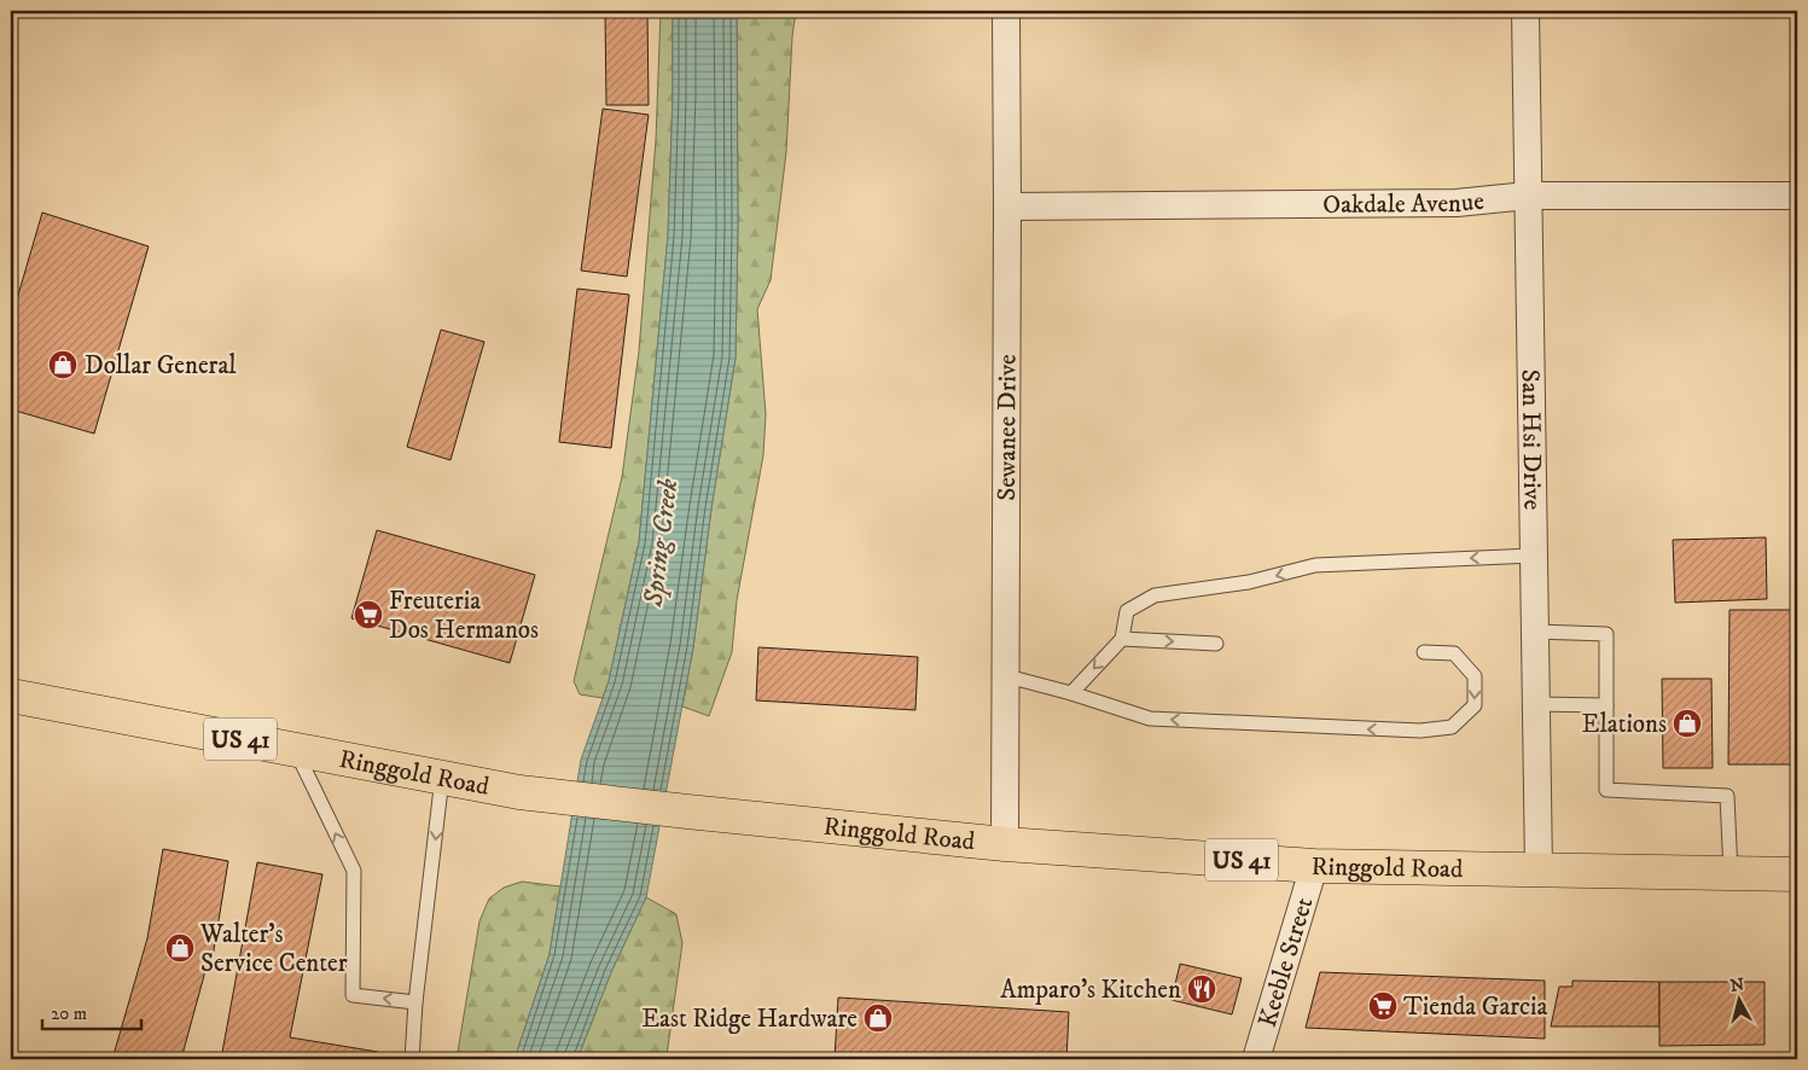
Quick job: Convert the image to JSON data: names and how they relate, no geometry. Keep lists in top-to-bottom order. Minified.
{"streets":{"main road":["US 41","Ringgold Road"],"street":["Oakdale Avenue","Sewanee Drive","San Hsi Drive","Keeble Street"]},"crossings":[["Oakdale Avenue","Sewanee Drive"],["Oakdale Avenue","San Hsi Drive"],["Sewanee Drive","Ringgold Road"],["San Hsi Drive","Ringgold Road"],["Ringgold Road","Keeble Street"]],"water":["Spring Creek"],"places":{"shop":["Dollar General","Elations","Walter's Service Center","East Ridge Hardware"],"supermarket":["Freuteria Dos Hermanos","Tienda Garcia"],"restaurant":["Amparo's Kitchen"]},"scale_bar":"20 m","north":"top"}
